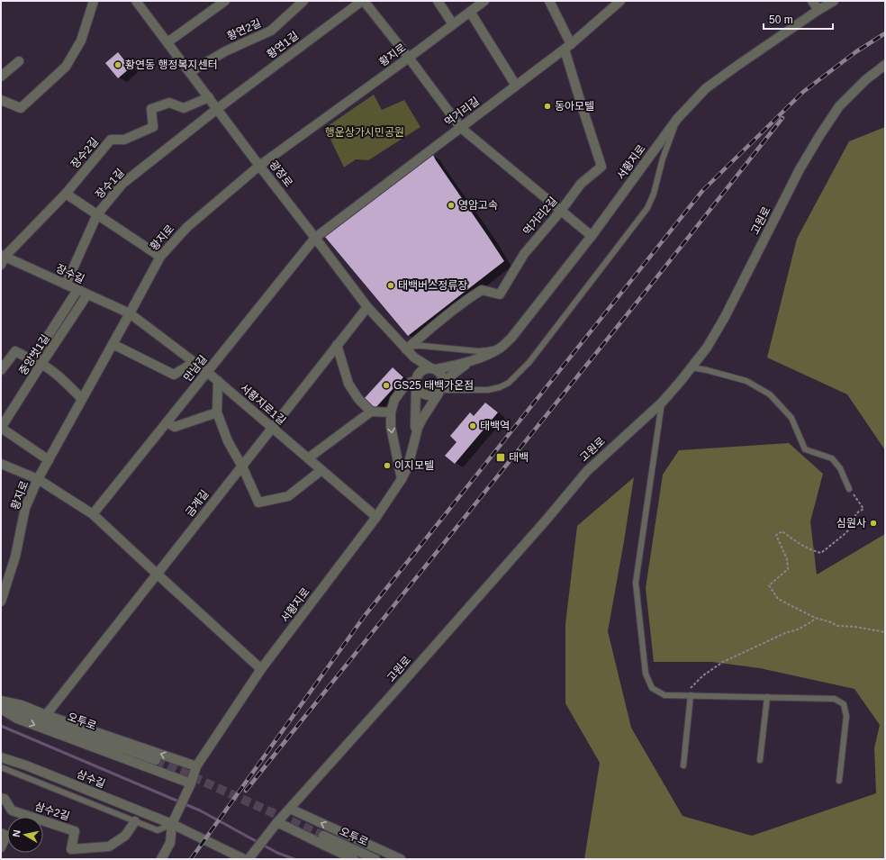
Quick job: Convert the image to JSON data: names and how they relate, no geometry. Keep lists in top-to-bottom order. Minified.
{"streets":{"street":["황연2길","황연1길","황지로","먹거리길","장수2길","서황지로","광장로","장수1길","먹거리2길","고원로","장수길","중앙벗1길","만남길","서황지로1길","금계길","오투로","삼수길","삼수2길"]},"crossings":[["황연2길","광장로"],["황연1길","광장로"],["황연1길","장수1길"],["황지로","광장로"],["황지로","장수길"],["황지로","중앙벗1길"],["황지로","서황지로1길"],["먹거리길","광장로"],["먹거리길","먹거리2길"],["먹거리길","만남길"],["장수2길","광장로"],["장수2길","장수길"],["서황지로","서황지로1길"],["서황지로","삼수길"],["광장로","장수1길"],["광장로","먹거리2길"],["광장로","만남길"],["광장로","금계길"],["장수1길","장수길"],["장수길","중앙벗1길"],["장수길","서황지로1길"],["만남길","서황지로1길"],["서황지로1길","금계길"]],"parks":["행운상가시민공원"],"places":{"other":["황연동 행정복지센터","동아모텔","영암고속","태백버스정류장","GS25 태백가온점","태백역","이지모텔","심원사"],"transit":["태백"]},"scale_bar":"50 m","north":"left"}
